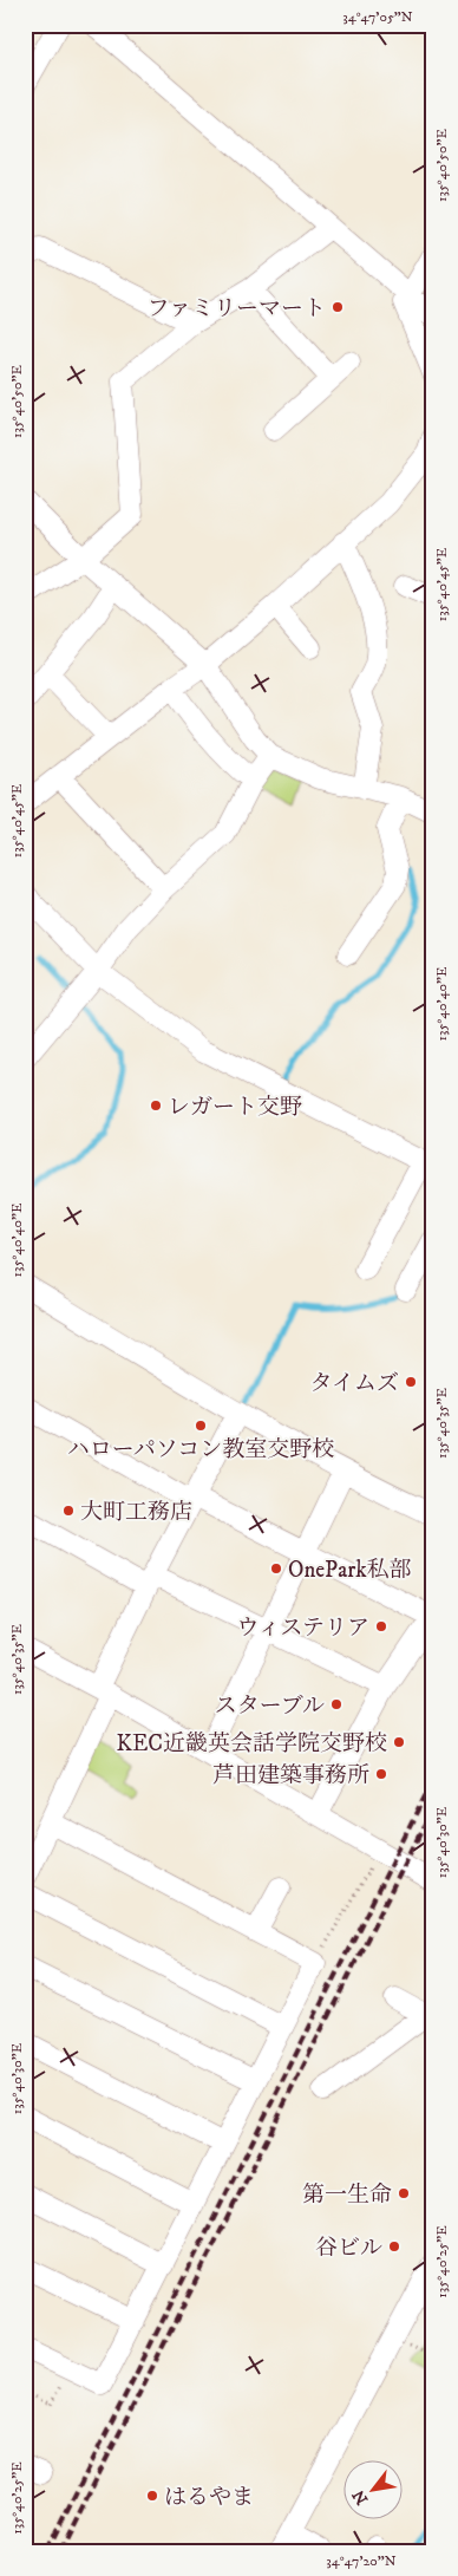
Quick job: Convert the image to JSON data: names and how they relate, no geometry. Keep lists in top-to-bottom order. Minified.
{"places":["ファミリーマート","レガート交野","タイムズ","ハローパソコン教室交野校","大町工務店","OnePark私部","ウィステリア","スターブル","KEC近畿英会話学院交野校","芦田建築事務所","第一生命","谷ビル","はるやま"],"north":"bottom left","coordinates":["34°47'05\"N","135°40'50\"E","135°40'45\"E","135°40'40\"E","135°40'35\"E","135°40'30\"E","135°40'25\"E","34°47'20\"N"]}
